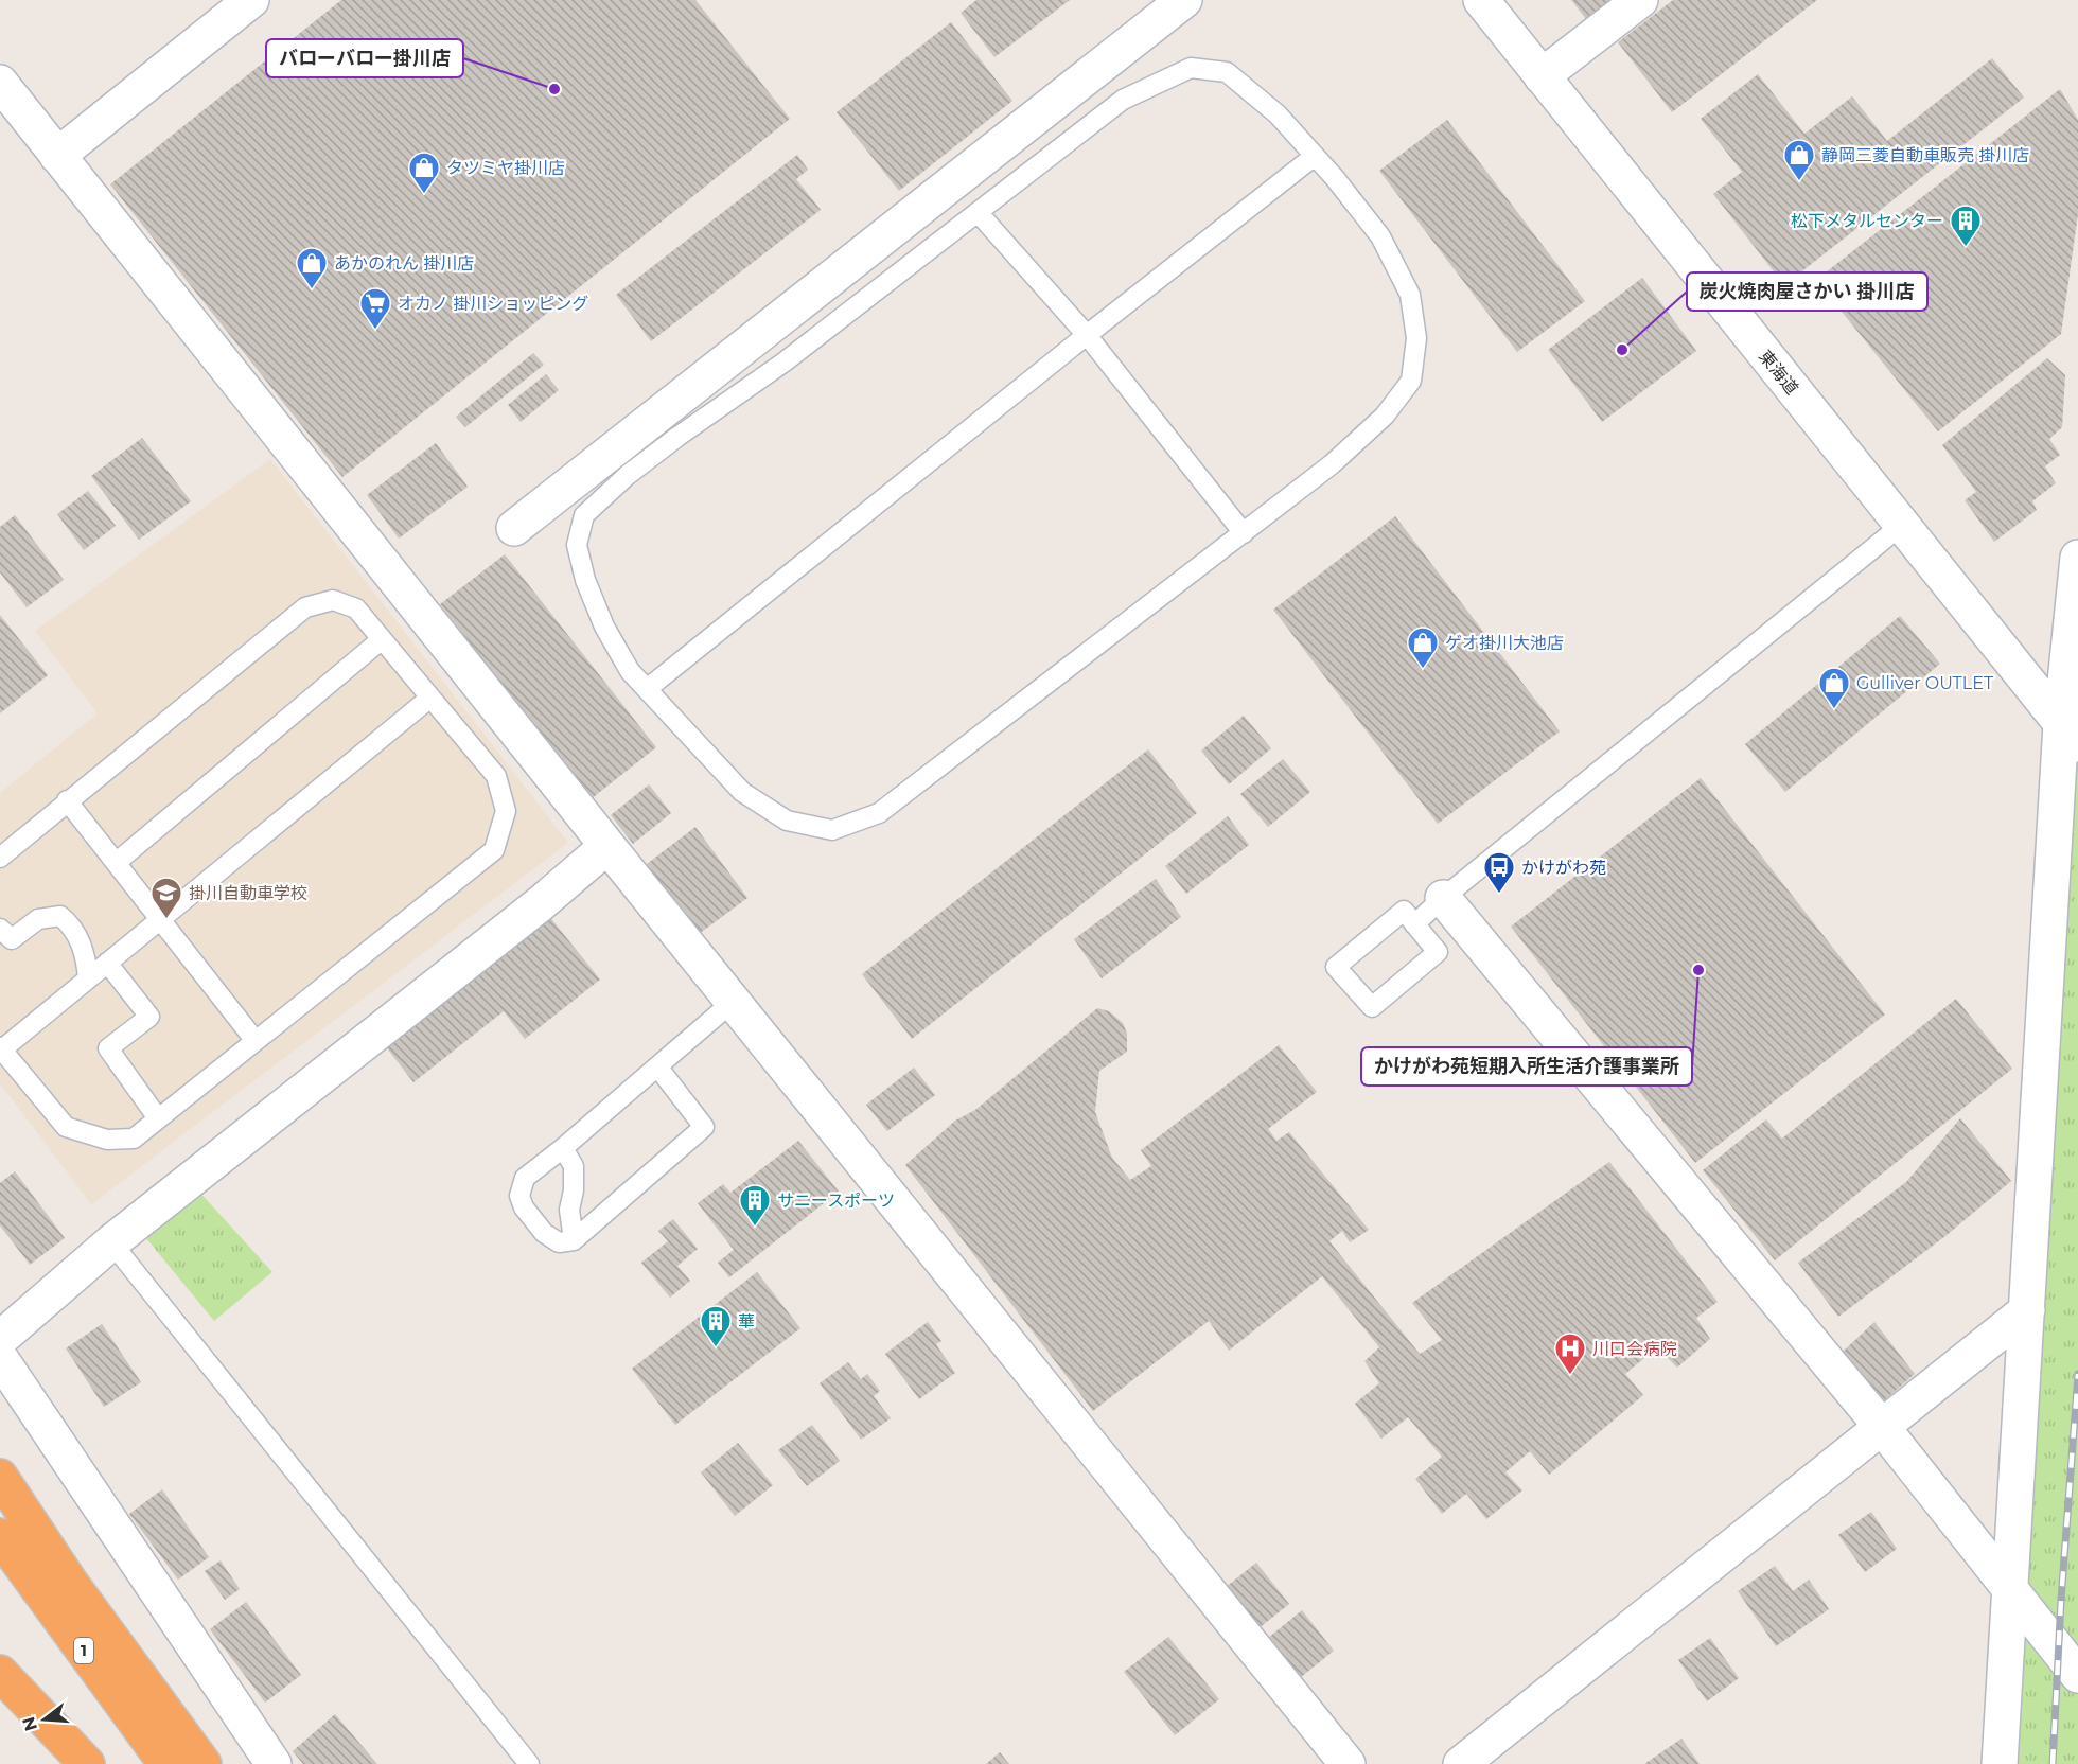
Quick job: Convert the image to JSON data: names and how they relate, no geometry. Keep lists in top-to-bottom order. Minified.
{"streets":{"highway":["1"],"street":["東海道"]},"places":{"other":["バローバロー掛川店","炭火焼肉屋さかい 掛川店","かけがわ苑短期入所生活介護事業所"],"shop":["静岡三菱自動車販売 掛川店","タツミヤ掛川店","あかのれん 掛川店","ゲオ掛川大池店","Gulliver OUTLET"],"building":["松下メタルセンター","サニースポーツ","華"],"supermarket":["オカノ 掛川ショッピング"],"bus stop":["かけがわ苑"],"school or university":["掛川自動車学校"],"hospital":["川口会病院"]},"north":"left"}
